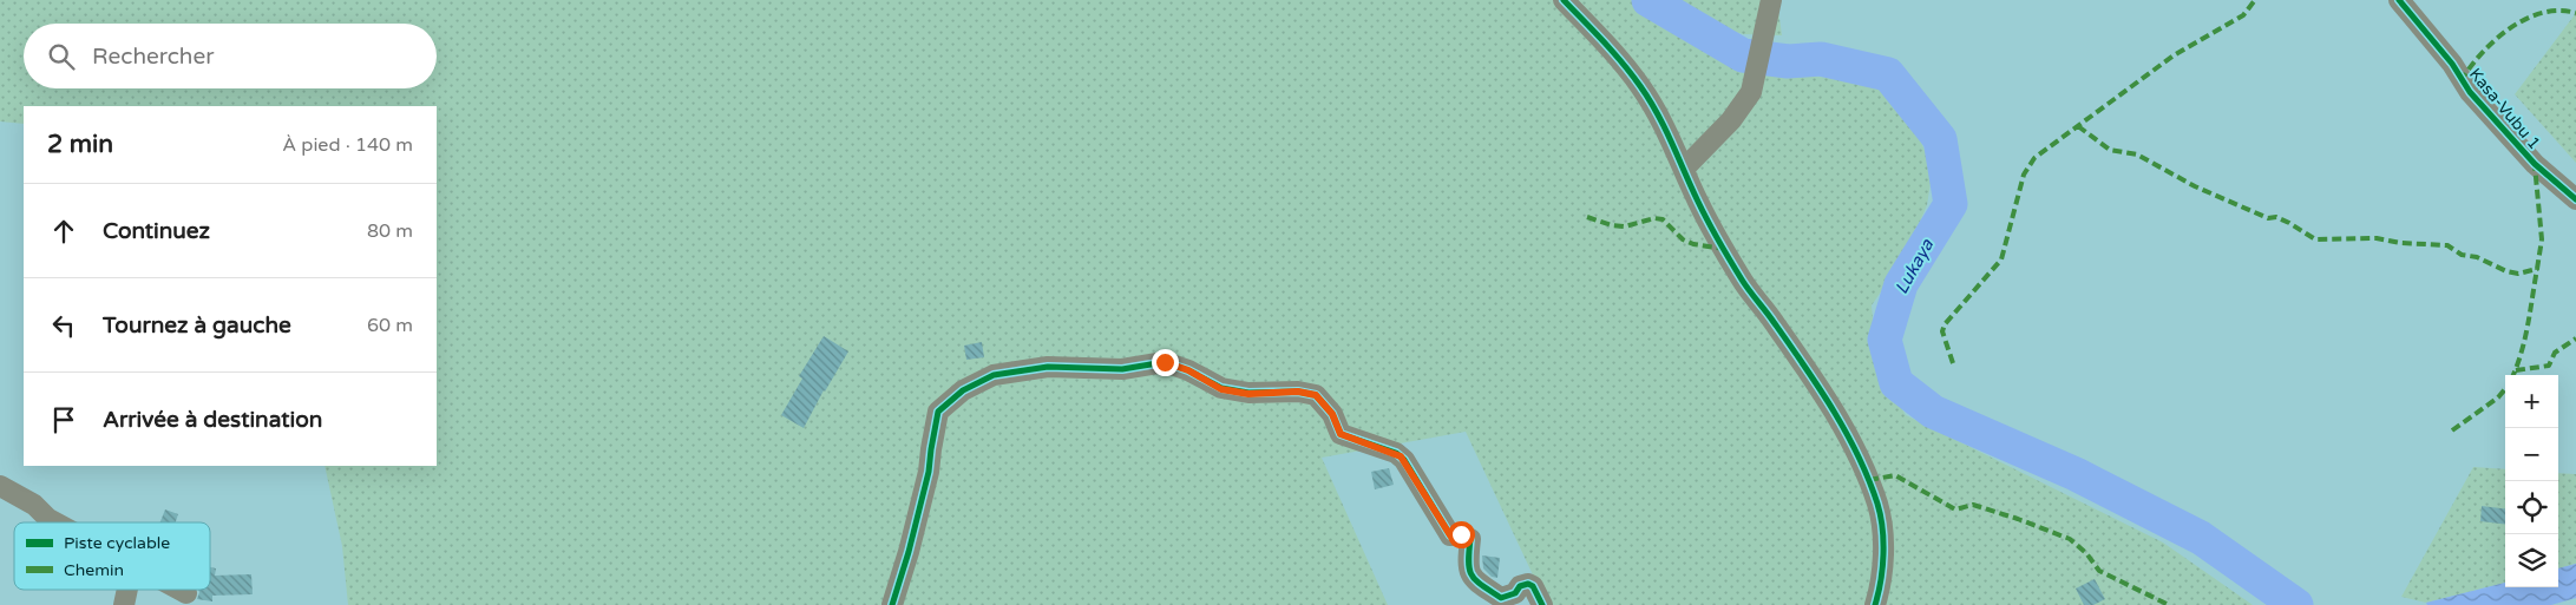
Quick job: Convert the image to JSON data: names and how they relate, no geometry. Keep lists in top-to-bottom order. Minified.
{"streets":{"street":["Kasa-Vubu 1"]},"water":["Lukaya"],"legend":["Piste cyclable","Chemin"],"page":{"search":"Rechercher","heading":["2 min","À pied · 140 m"],"list":[["Continuez","80 m"],["Tournez à gauche","60 m"],"Arrivée à destination"],"map_buttons":["+","−"]}}
